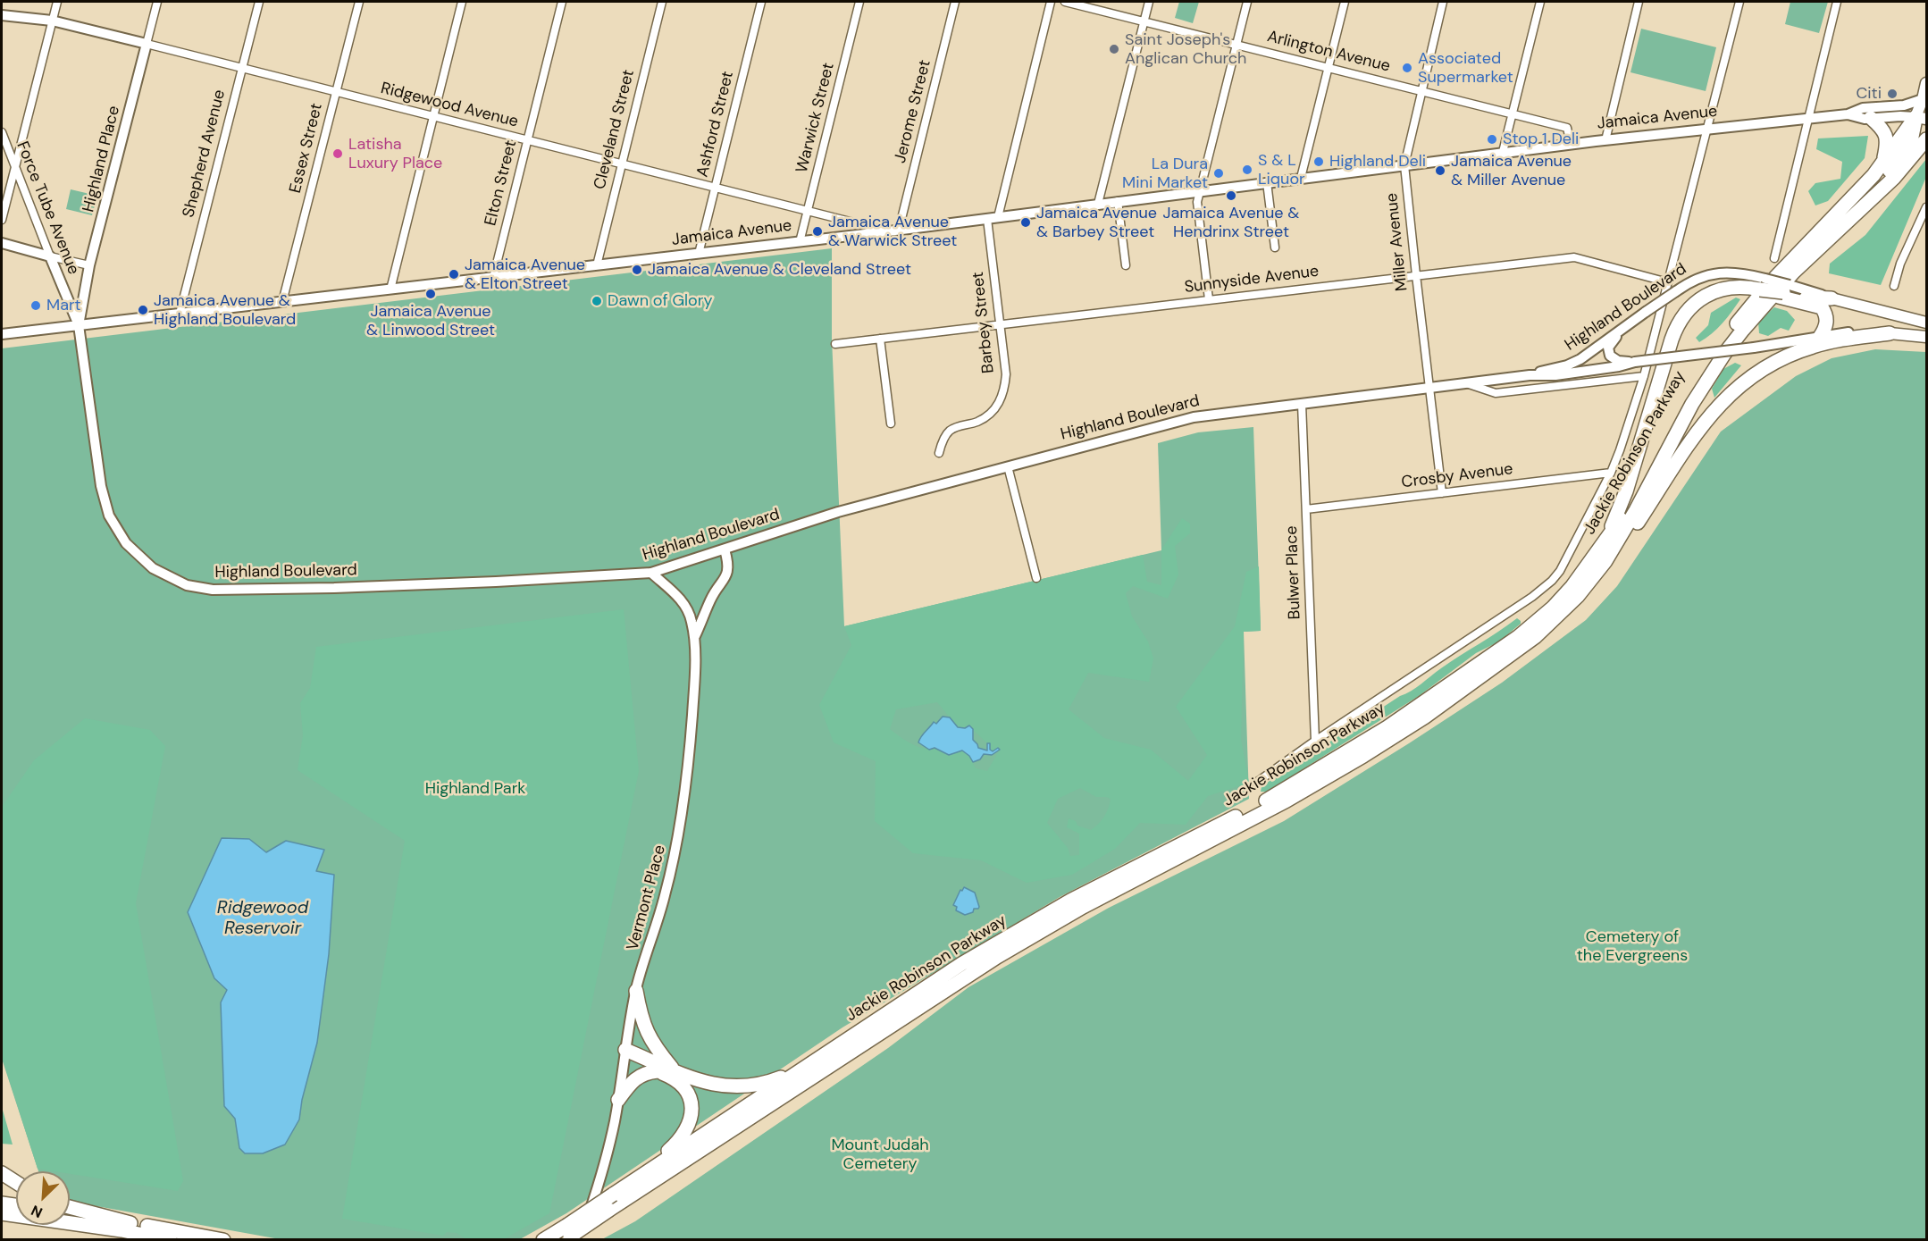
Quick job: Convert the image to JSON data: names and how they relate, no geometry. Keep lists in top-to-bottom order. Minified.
{"streets":{"highway":["Jackie Robinson Parkway"],"main road":["Ridgewood Avenue","Jamaica Avenue","Highland Place","Force Tube Avenue","Highland Boulevard","Vermont Place"],"street":["Arlington Avenue","Jerome Street","Warwick Street","Ashford Street","Cleveland Street","Essex Street","Shepherd Avenue","Elton Street","Miller Avenue","Sunnyside Avenue","Barbey Street","Crosby Avenue","Bulwer Place"]},"crossings":[["Arlington Avenue","Jamaica Avenue"],["Arlington Avenue","Miller Avenue"],["Ridgewood Avenue","Jerome Street"],["Ridgewood Avenue","Warwick Street"],["Ridgewood Avenue","Jamaica Avenue"],["Ridgewood Avenue","Ashford Street"],["Ridgewood Avenue","Cleveland Street"],["Ridgewood Avenue","Essex Street"],["Ridgewood Avenue","Shepherd Avenue"],["Ridgewood Avenue","Highland Place"],["Ridgewood Avenue","Elton Street"],["Jerome Street","Jamaica Avenue"],["Warwick Street","Jamaica Avenue"],["Jamaica Avenue","Ashford Street"],["Jamaica Avenue","Cleveland Street"],["Jamaica Avenue","Essex Street"],["Jamaica Avenue","Shepherd Avenue"],["Jamaica Avenue","Highland Place"],["Jamaica Avenue","Elton Street"],["Jamaica Avenue","Force Tube Avenue"],["Jamaica Avenue","Miller Avenue"],["Jamaica Avenue","Highland Boulevard"],["Jamaica Avenue","Barbey Street"],["Jamaica Avenue","Jackie Robinson Parkway"],["Highland Place","Force Tube Avenue"],["Highland Place","Highland Boulevard"],["Force Tube Avenue","Highland Boulevard"],["Miller Avenue","Sunnyside Avenue"],["Miller Avenue","Highland Boulevard"],["Miller Avenue","Crosby Avenue"],["Sunnyside Avenue","Barbey Street"],["Sunnyside Avenue","Jackie Robinson Parkway"],["Highland Boulevard","Jackie Robinson Parkway"],["Highland Boulevard","Bulwer Place"],["Highland Boulevard","Vermont Place"],["Jackie Robinson Parkway","Crosby Avenue"],["Jackie Robinson Parkway","Bulwer Place"],["Jackie Robinson Parkway","Vermont Place"],["Crosby Avenue","Bulwer Place"]],"water":["Ridgewood Reservoir"],"parks":["Highland Park","Cemetery of the Evergreens","Mount Judah Cemetery"],"places":["Saint Joseph's Anglican Church","Associated Supermarket","Citi","Stop 1 Deli","Latisha Luxury Place","Highland Deli","S & L Liquor","Jamaica Avenue & Miller Avenue","La Dura Mini Market","Jamaica Avenue & Hendrinx Street","Jamaica Avenue & Barbey Street","Jamaica Avenue & Warwick Street","Jamaica Avenue & Cleveland Street","Jamaica Avenue & Elton Street","Jamaica Avenue & Linwood Street","Dawn of Glory","Mart","Jamaica Avenue & Highland Boulevard"],"north":"bottom left"}
